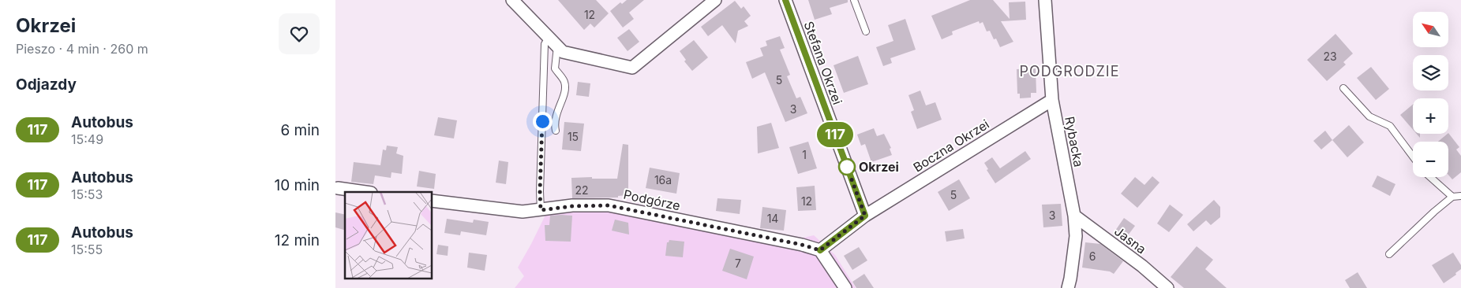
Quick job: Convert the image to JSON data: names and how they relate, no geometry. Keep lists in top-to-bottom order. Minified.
{"streets":{"street":["Stefana Okrzei","Rybacka","Boczna Okrzei","Podgórze","Jasna"]},"crossings":[["Stefana Okrzei","Boczna Okrzei"],["Rybacka","Boczna Okrzei"],["Rybacka","Jasna"]],"districts":["PODGRODZIE"],"places":["Okrzei"],"lines":["bus line 117"],"house_numbers":["12","23","5","3","15","1","16a","22","5","12","3","14","6","7"],"north":"top left","page":{"heading":[["Okrzei","Pieszo · 4 min · 260 m"],"Odjazdy"],"on_map":"117","map_buttons":["+","−"],"list":[{"mark":"117","name":"Autobus","note":"15:49","value":"6 min"},{"mark":"117","name":"Autobus","note":"15:53","value":"10 min"},{"mark":"117","name":"Autobus","note":"15:55","value":"12 min"}]}}
